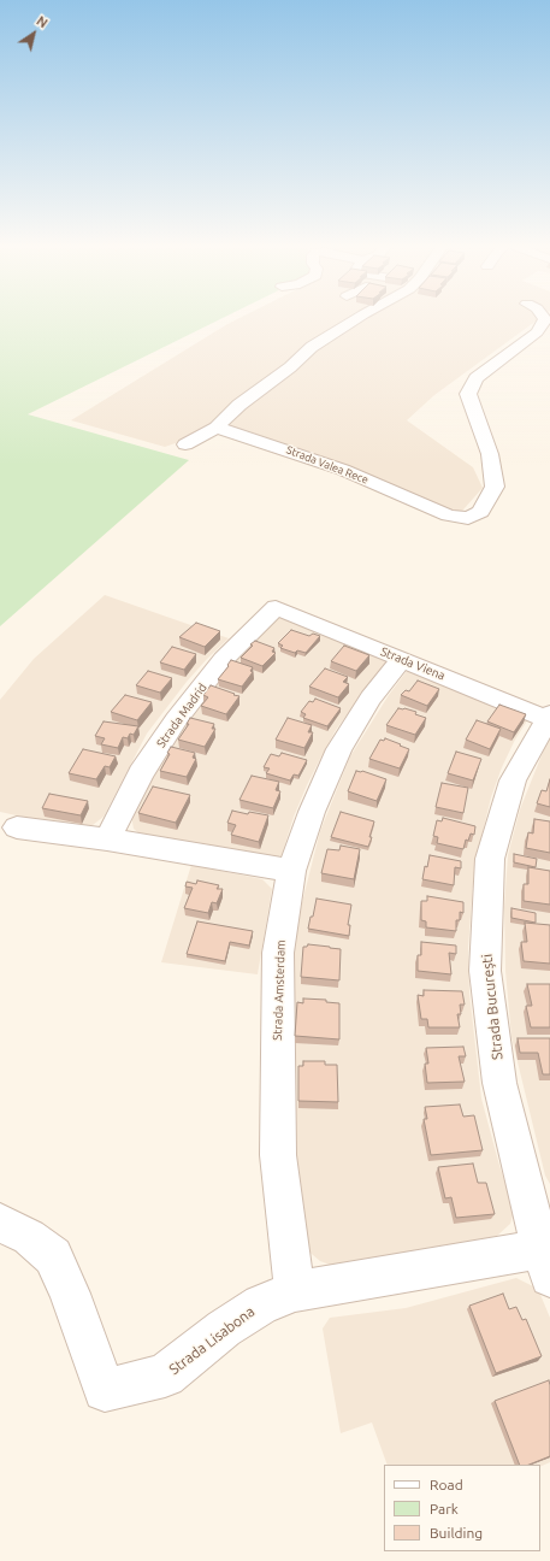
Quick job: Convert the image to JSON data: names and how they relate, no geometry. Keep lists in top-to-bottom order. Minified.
{"streets":{"street":["Strada Valea Rece","Strada Viena","Strada Madrid","Strada Amsterdam","Strada București","Strada Lisabona"]},"crossings":[["Strada Viena","Strada Madrid"],["Strada Viena","Strada Amsterdam"],["Strada Viena","Strada București"],["Strada Amsterdam","Strada Lisabona"],["Strada București","Strada Lisabona"]],"legend":["Road","Park","Building"],"north":"top right"}
